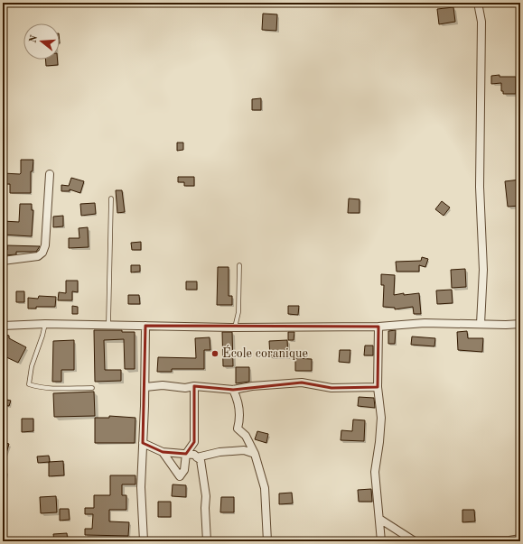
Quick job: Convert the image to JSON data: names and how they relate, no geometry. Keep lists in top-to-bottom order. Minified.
{"places":["École coranique"],"north":"left"}
